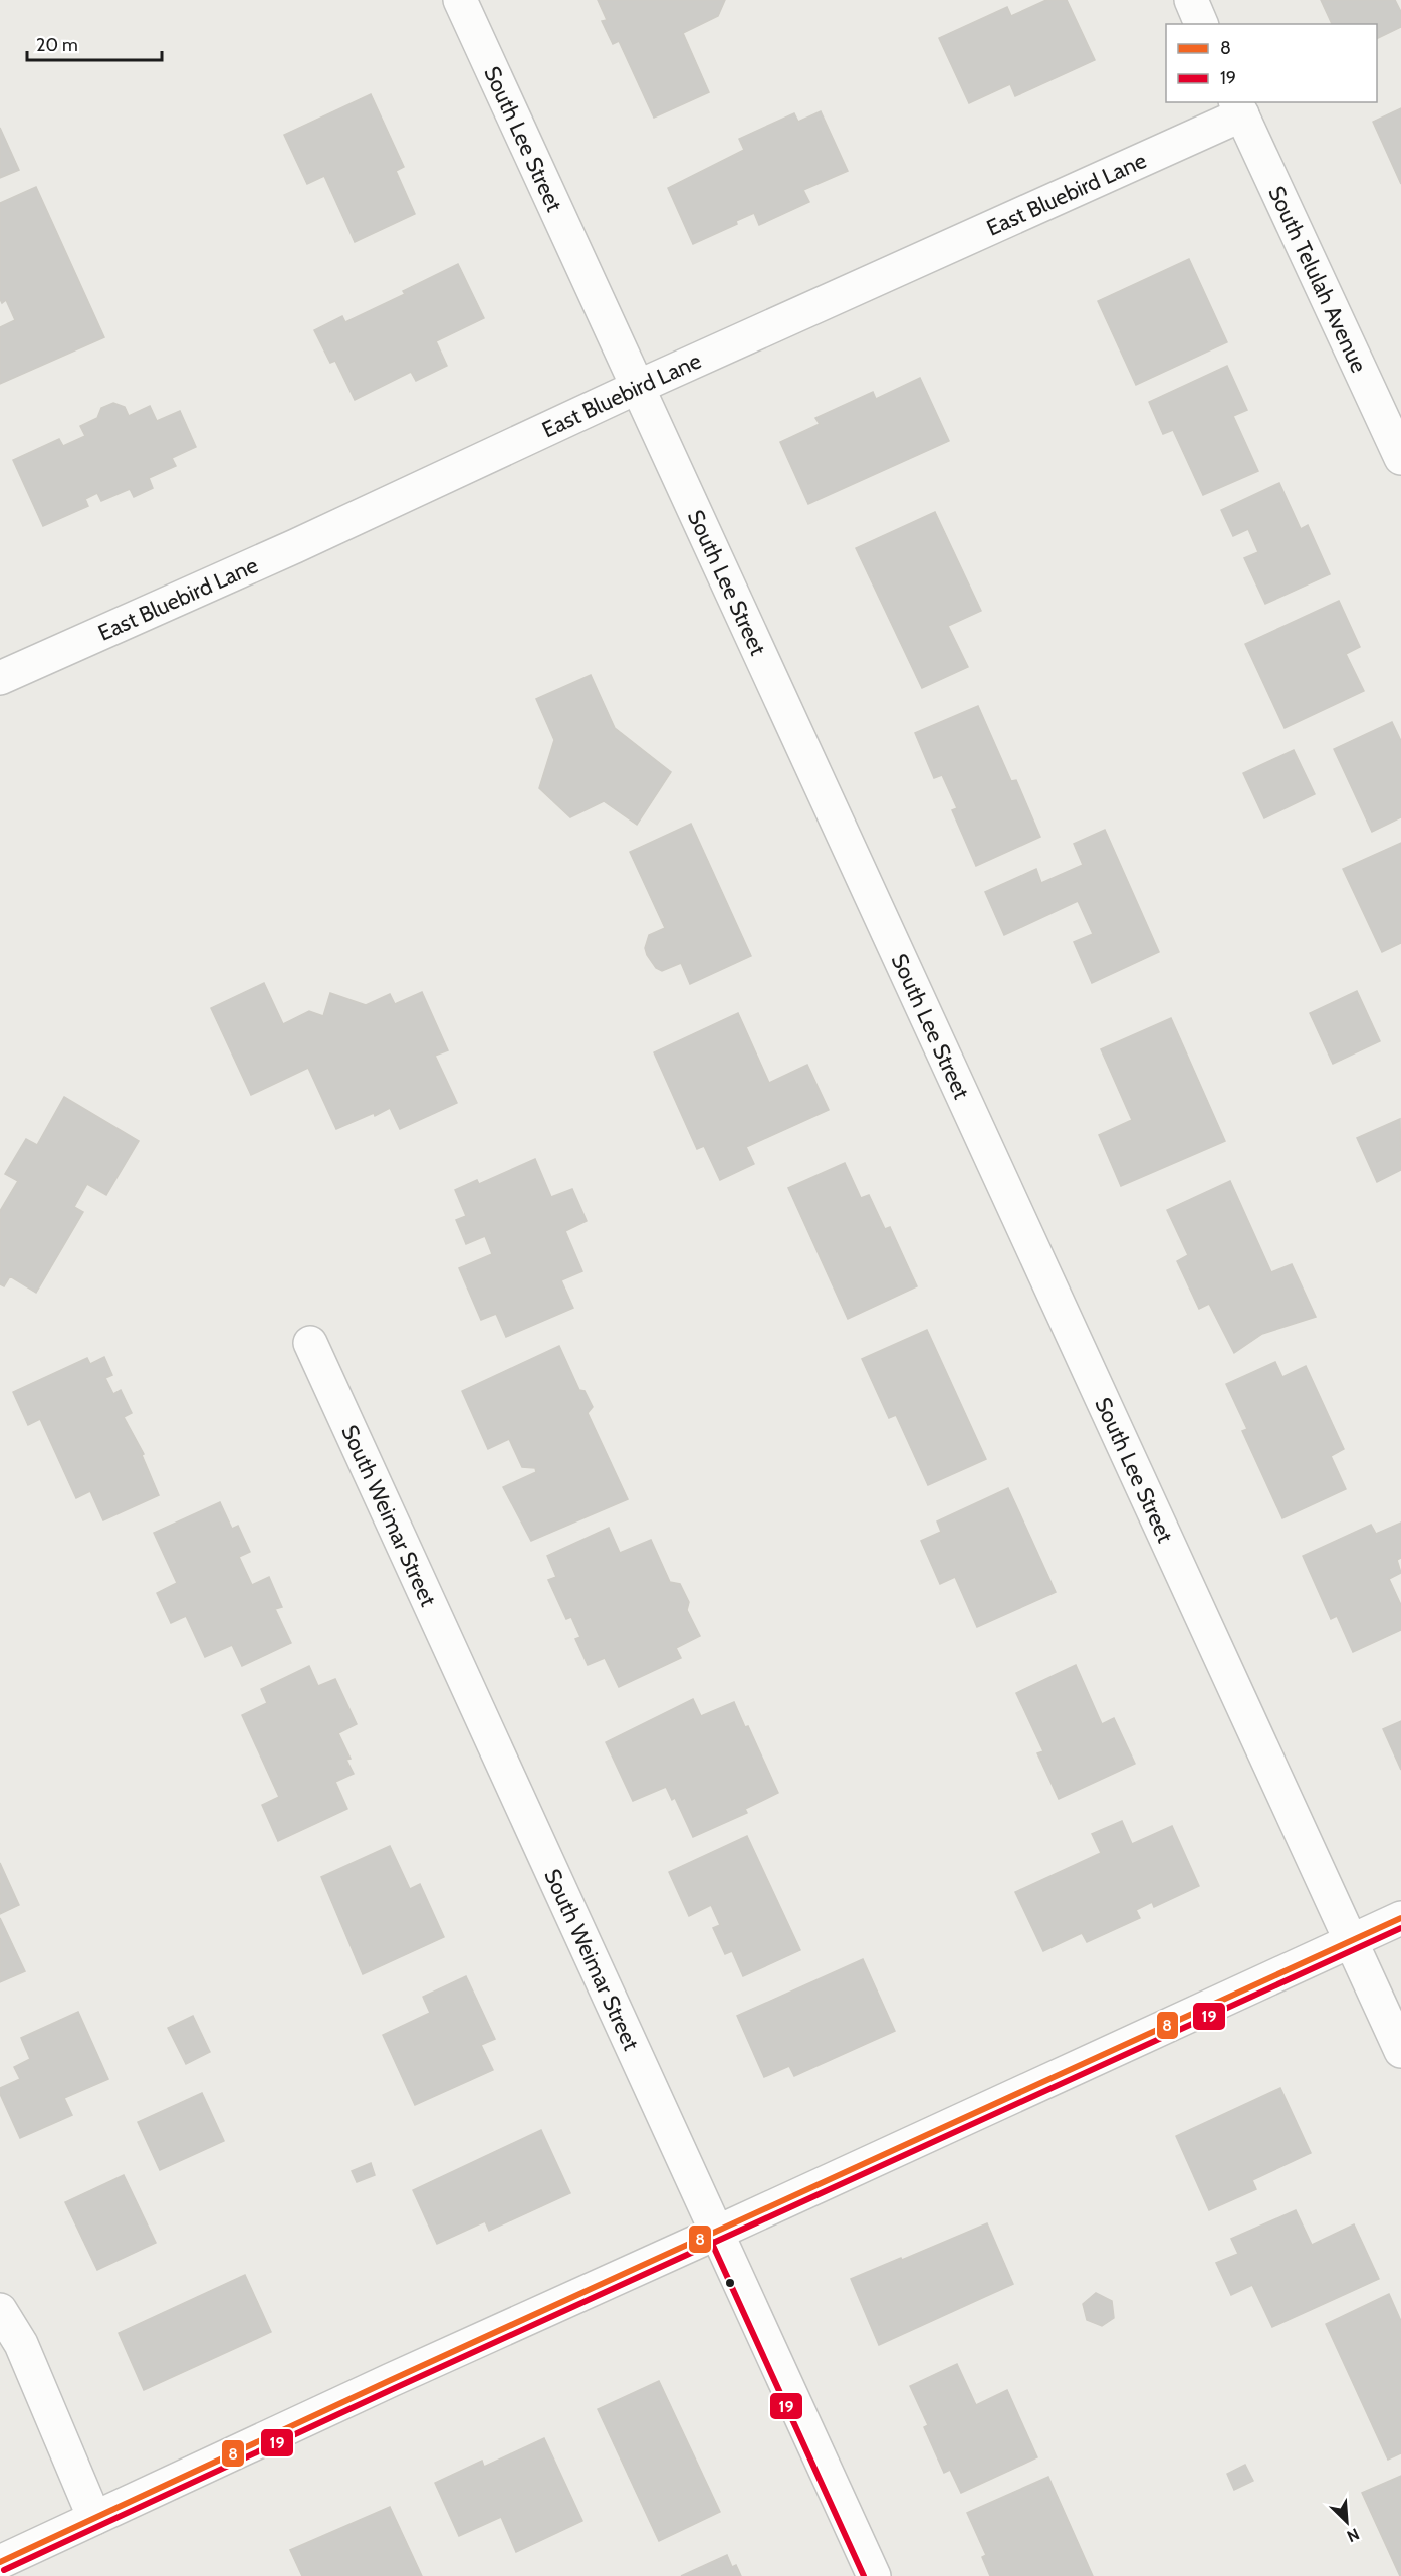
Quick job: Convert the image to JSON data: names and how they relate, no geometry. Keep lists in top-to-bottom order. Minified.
{"streets":{"street":["South Lee Street","East Bluebird Lane","South Telulah Avenue","South Weimar Street"]},"crossings":[["South Lee Street","East Bluebird Lane"],["East Bluebird Lane","South Telulah Avenue"]],"lines":["transit line 8","transit line 19"],"legend":["8","19"],"scale_bar":"20 m","north":"bottom right"}
